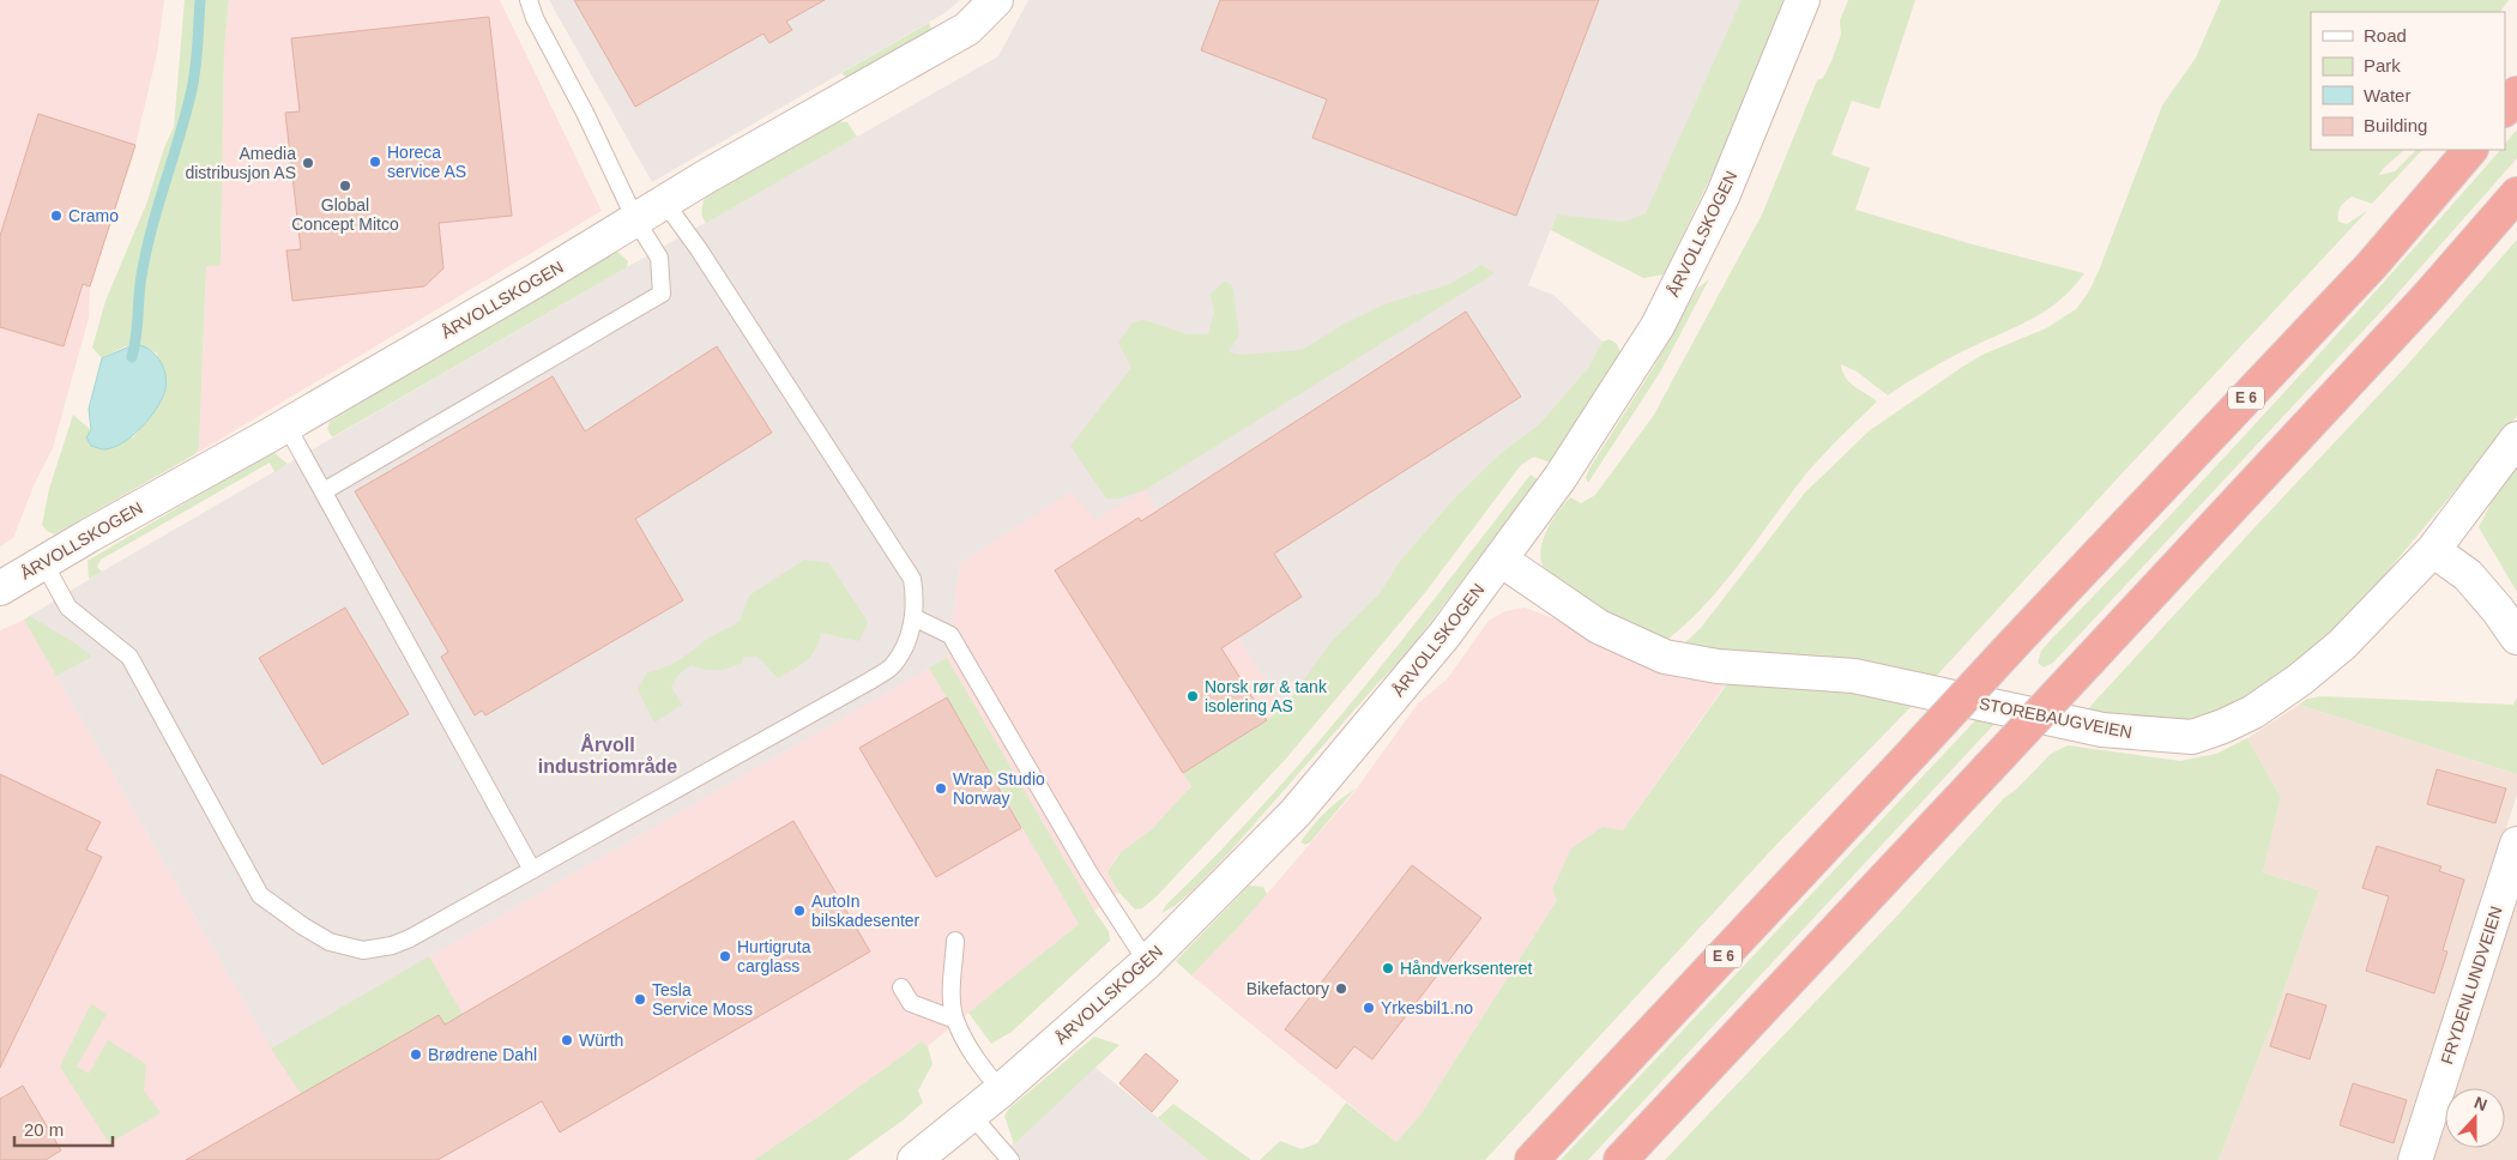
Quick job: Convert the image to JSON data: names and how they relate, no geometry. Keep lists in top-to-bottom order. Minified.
{"streets":{"highway":["E 6"],"street":["ÅRVOLLSKOGEN","STOREBAUGVEIEN","FRYDENLUNDVEIEN"]},"crossings":[["ÅRVOLLSKOGEN","STOREBAUGVEIEN"]],"districts":["Årvoll industriområde"],"places":["Horeca service AS","Amedia distribusjon AS","Global Concept Mitco","Cramo","Norsk rør & tank isolering AS","Wrap Studio Norway","AutoIn bilskadesenter","Hurtigruta carglass","Håndverksenteret","Bikefactory","Tesla Service Moss","Yrkesbil1.no","Würth","Brødrene Dahl"],"legend":["Road","Park","Water","Building"],"scale_bar":"20 m","north":"top"}
